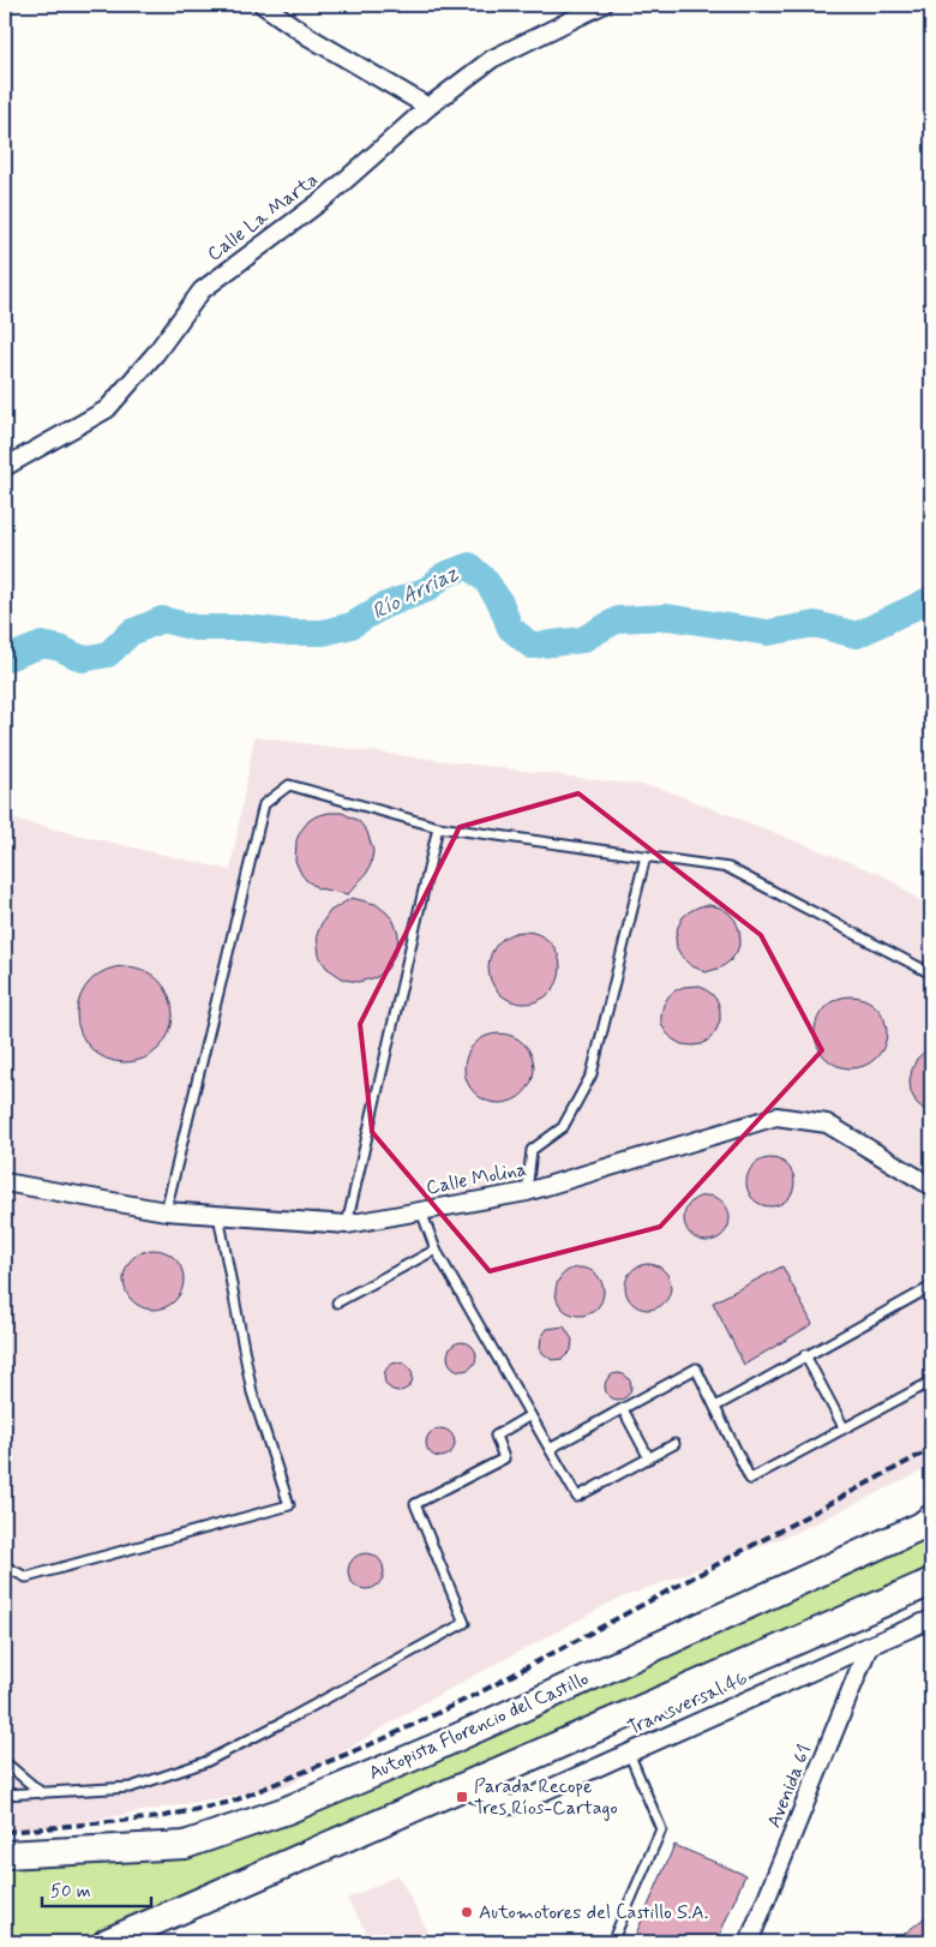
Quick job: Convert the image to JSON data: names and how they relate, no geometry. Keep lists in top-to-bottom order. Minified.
{"streets":{"highway":["Autopista Florencio del Castillo"],"street":["Calle La Marta","Calle Molina","Transversal 46","Avenida 61"]},"crossings":[["Transversal 46","Avenida 61"]],"water":["Río Arriaz"],"places":{"transit":["Parada Recope Tres Ríos-Cartago"],"other":["Automotores del Castillo S.A."]},"scale_bar":"50 m"}
